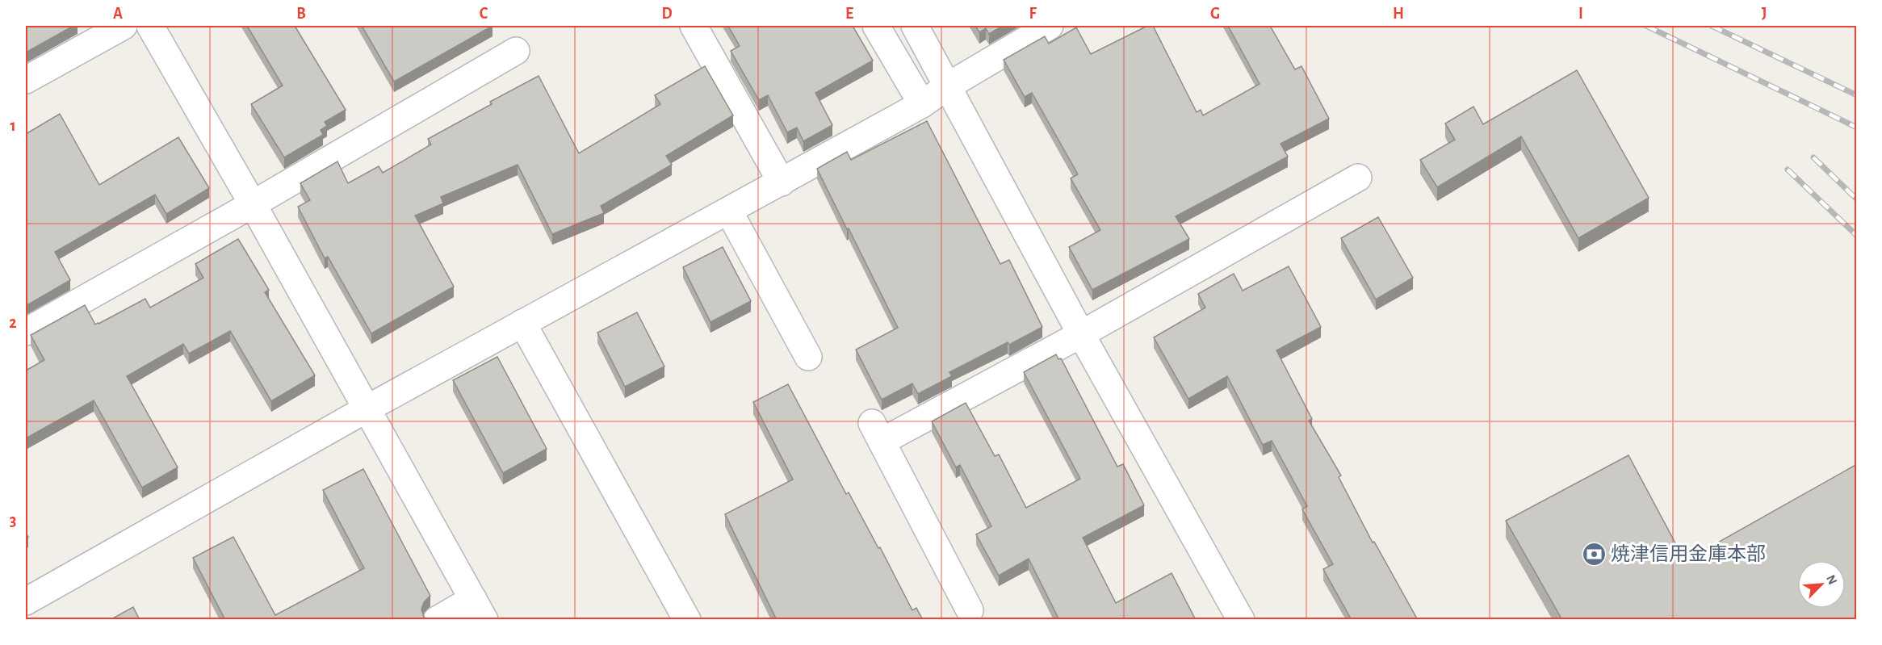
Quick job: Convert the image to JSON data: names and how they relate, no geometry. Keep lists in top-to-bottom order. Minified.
{"places":{"bank":["焼津信用金庫本部"]},"north":"top right","grid":{"columns":["A","B","C","D","E","F","G","H","I","J"],"rows":["1","2","3"]}}
